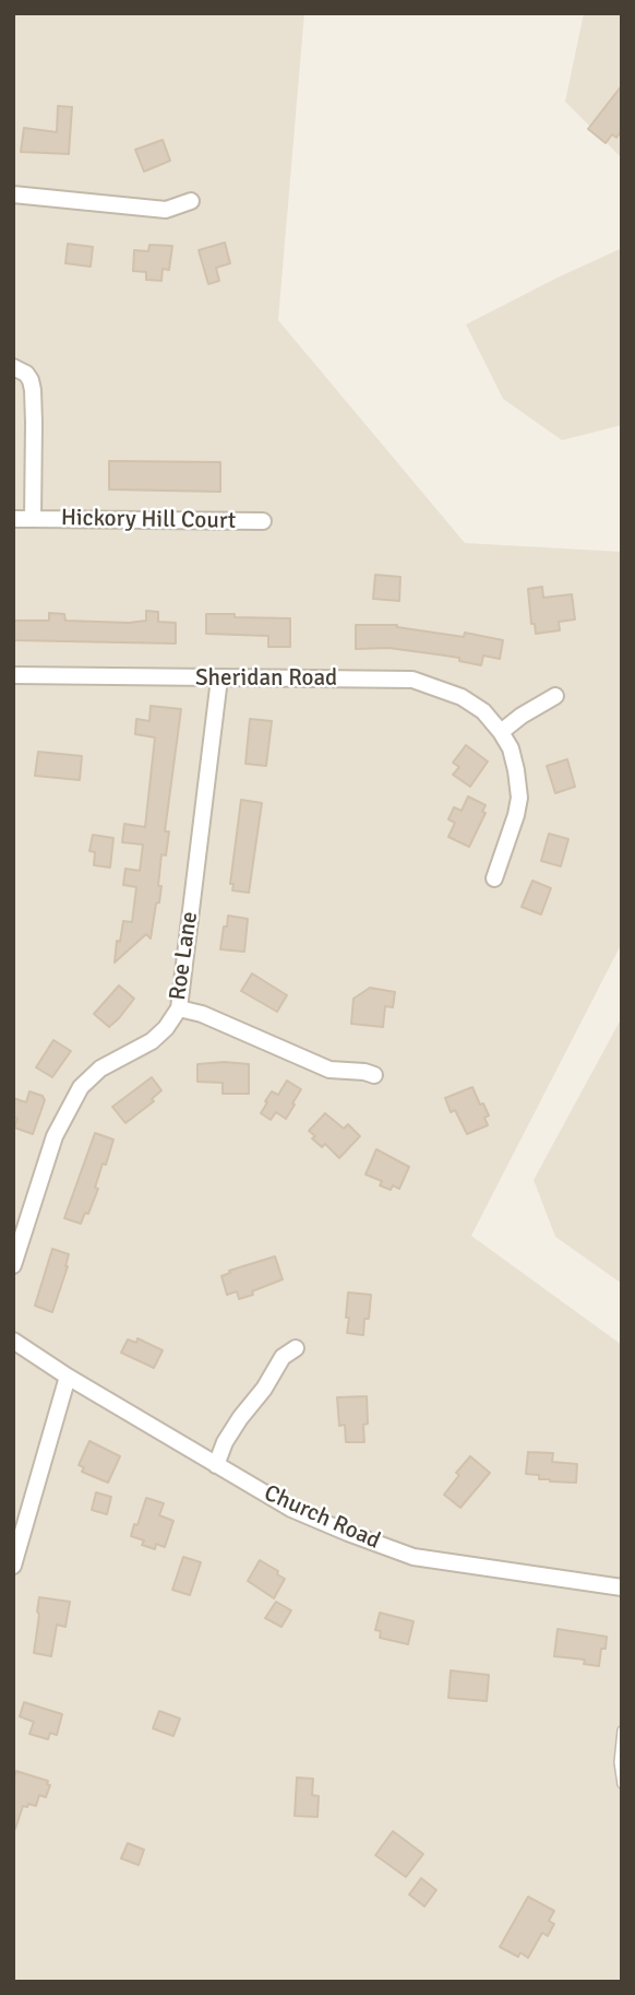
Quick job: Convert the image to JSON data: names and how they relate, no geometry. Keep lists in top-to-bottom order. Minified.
{"streets":{"street":["Hickory Hill Court","Sheridan Road","Roe Lane","Church Road"]},"crossings":[["Sheridan Road","Roe Lane"]]}
